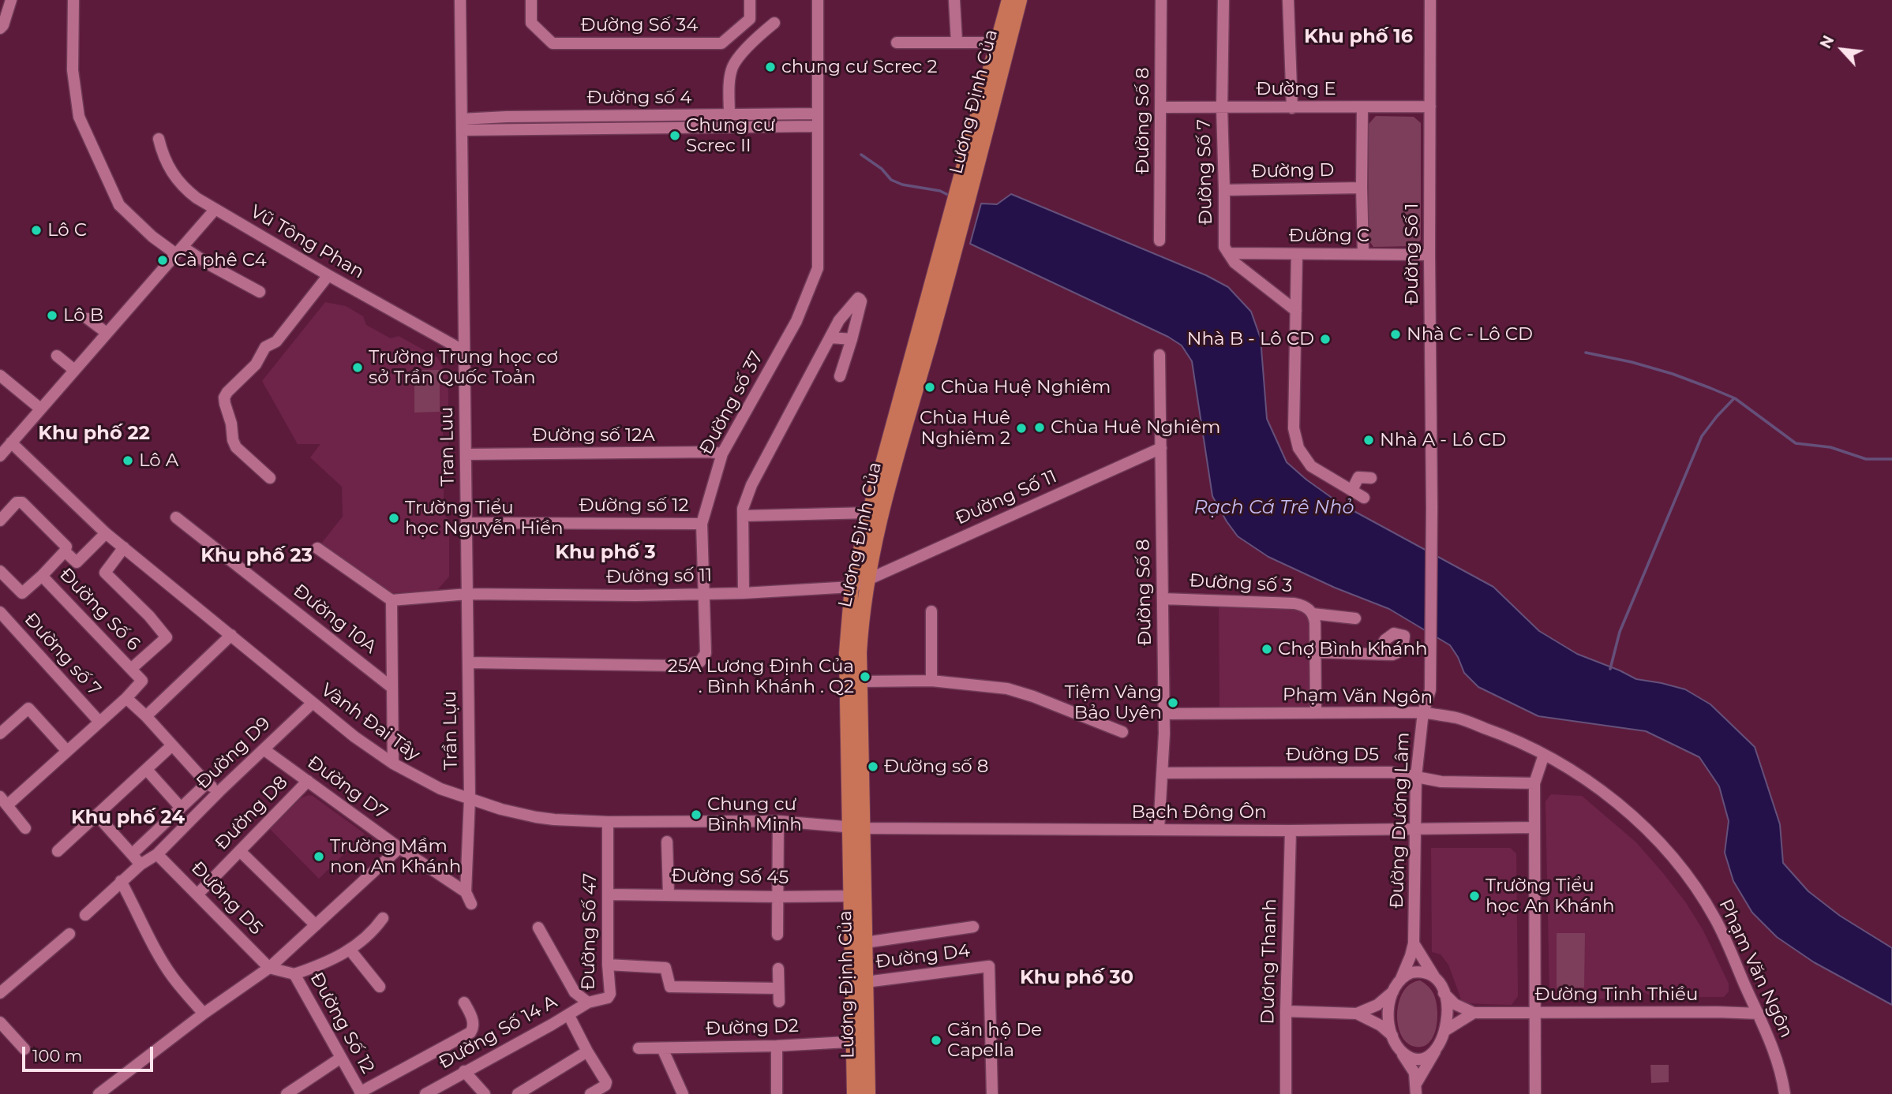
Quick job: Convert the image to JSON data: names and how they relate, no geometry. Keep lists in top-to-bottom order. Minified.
{"streets":{"main road":["Lương Định Của"],"street":["Đường Số 34","Đường E","Đường số 4","Đường Số 8","Đường D","Đường Số 7","Đường C","Vũ Tông Phan","Đường Số 1","Đường số 37","Đường số 12A","Tran Luu","Đường Số 11","Đường số 12","Đường số 11","Đường số 3","Đường Số 6","Đường 10A","Đường số 7","Phạm Văn Ngôn","Vành Đai Tây","Trần Lựu","Đường D9","Đường D5","Đường D7","Bạch Đông Ôn","Đường D8","Đường Dương Lâm","Đường Số 45","Đường Số 47","Đường D4","Dương Thanh","Đường Tinh Thiều","Đường Số 12","Đường D2","Đường Số 14 A"]},"crossings":[["Đường E","Đường Số 8"],["Đường E","Đường Số 7"],["Đường E","Đường Số 1"],["Đường số 4","Đường số 37"],["Đường số 4","Tran Luu"],["Lương Định Của","Đường Số 11"],["Lương Định Của","Đường số 11"],["Lương Định Của","Vành Đai Tây"],["Lương Định Của","Bạch Đông Ôn"],["Lương Định Của","Đường Số 45"],["Lương Định Của","Đường D4"],["Lương Định Của","Đường D2"],["Đường Số 8","Đường Số 11"],["Đường Số 8","Đường số 3"],["Đường Số 8","Phạm Văn Ngôn"],["Đường Số 8","Đường D5"],["Đường Số 8","Bạch Đông Ôn"],["Đường D","Đường Số 7"],["Đường Số 7","Đường C"],["Đường C","Đường Số 1"],["Vũ Tông Phan","Tran Luu"],["Đường Số 1","Đường Dương Lâm"],["Đường số 37","Đường số 12A"],["Đường số 37","Tran Luu"],["Đường số 37","Đường số 12"],["Đường số 37","Đường số 11"],["Đường số 37","Trần Lựu"],["Đường số 12A","Tran Luu"],["Tran Luu","Đường số 12"],["Tran Luu","Đường số 11"],["Tran Luu","Trần Lựu"],["Đường Số 11","Đường số 11"],["Đường số 3","Phạm Văn Ngôn"],["Đường Số 6","Vành Đai Tây"],["Phạm Văn Ngôn","Đường Dương Lâm"],["Phạm Văn Ngôn","Đường Tinh Thiều"],["Vành Đai Tây","Trần Lựu"],["Vành Đai Tây","Đường D9"],["Vành Đai Tây","Bạch Đông Ôn"],["Vành Đai Tây","Đường Số 47"],["Trần Lựu","Đường D7"],["Đường D9","Đường D5"],["Đường D9","Đường D7"],["Đường D5","Đường D8"],["Đường D5","Đường Dương Lâm"],["Đường D5","Đường Số 12"],["Đường D7","Đường D8"],["Bạch Đông Ôn","Đường Dương Lâm"],["Bạch Đông Ôn","Dương Thanh"],["Đường Dương Lâm","Đường Tinh Thiều"],["Đường Số 45","Đường Số 47"],["Đường Số 47","Đường Số 14 A"]],"districts":["Khu phố 16","Khu phố 22","Khu phố 3","Khu phố 23","Khu phố 24","Khu phố 30"],"water":["Rạch Cá Trê Nhỏ"],"places":["chung cư Screc 2","Chung cư Screc II","Lô C","Cà phê C4","Lô B","Nhà C - Lô CD","Nhà B - Lô CD","Trường Trung học cơ sở Trần Quốc Toản","Chùa Huệ Nghiêm","Chùa Huê Nghiêm","Chùa Huê Nghiêm 2","Nhà A - Lô CD","Lô A","Trường Tiểu học Nguyễn Hiền","Chợ Bình Khánh","25A Lương Định Của . Bình Khánh . Q2","Tiệm Vàng Bảo Uyên","Đường số 8","Chung cư Bình Minh","Trường Mầm non An Khánh","Trường Tiểu học An Khánh","Căn hộ De Capella"],"scale_bar":"100 m","north":"top left"}
